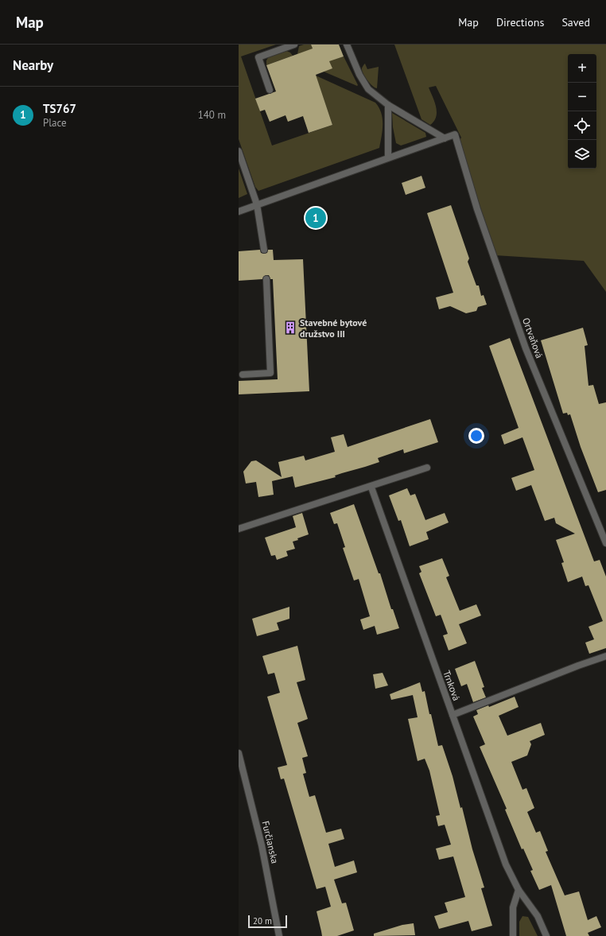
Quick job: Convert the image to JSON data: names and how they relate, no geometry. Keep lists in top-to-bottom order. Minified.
{"streets":{"street":["Ortvaňová","Trnková","Furčianska"]},"places":{"building":["Stavebné bytové družstvo III"]},"scale_bar":"20 m","page":{"header":"Map","nav":["Map","Directions","Saved"],"heading":"Nearby","map_buttons":["+","−"],"list":[{"mark":"1","name":"TS767","note":"Place","value":"140 m"}],"pins":"1","scale":"20 m"}}
